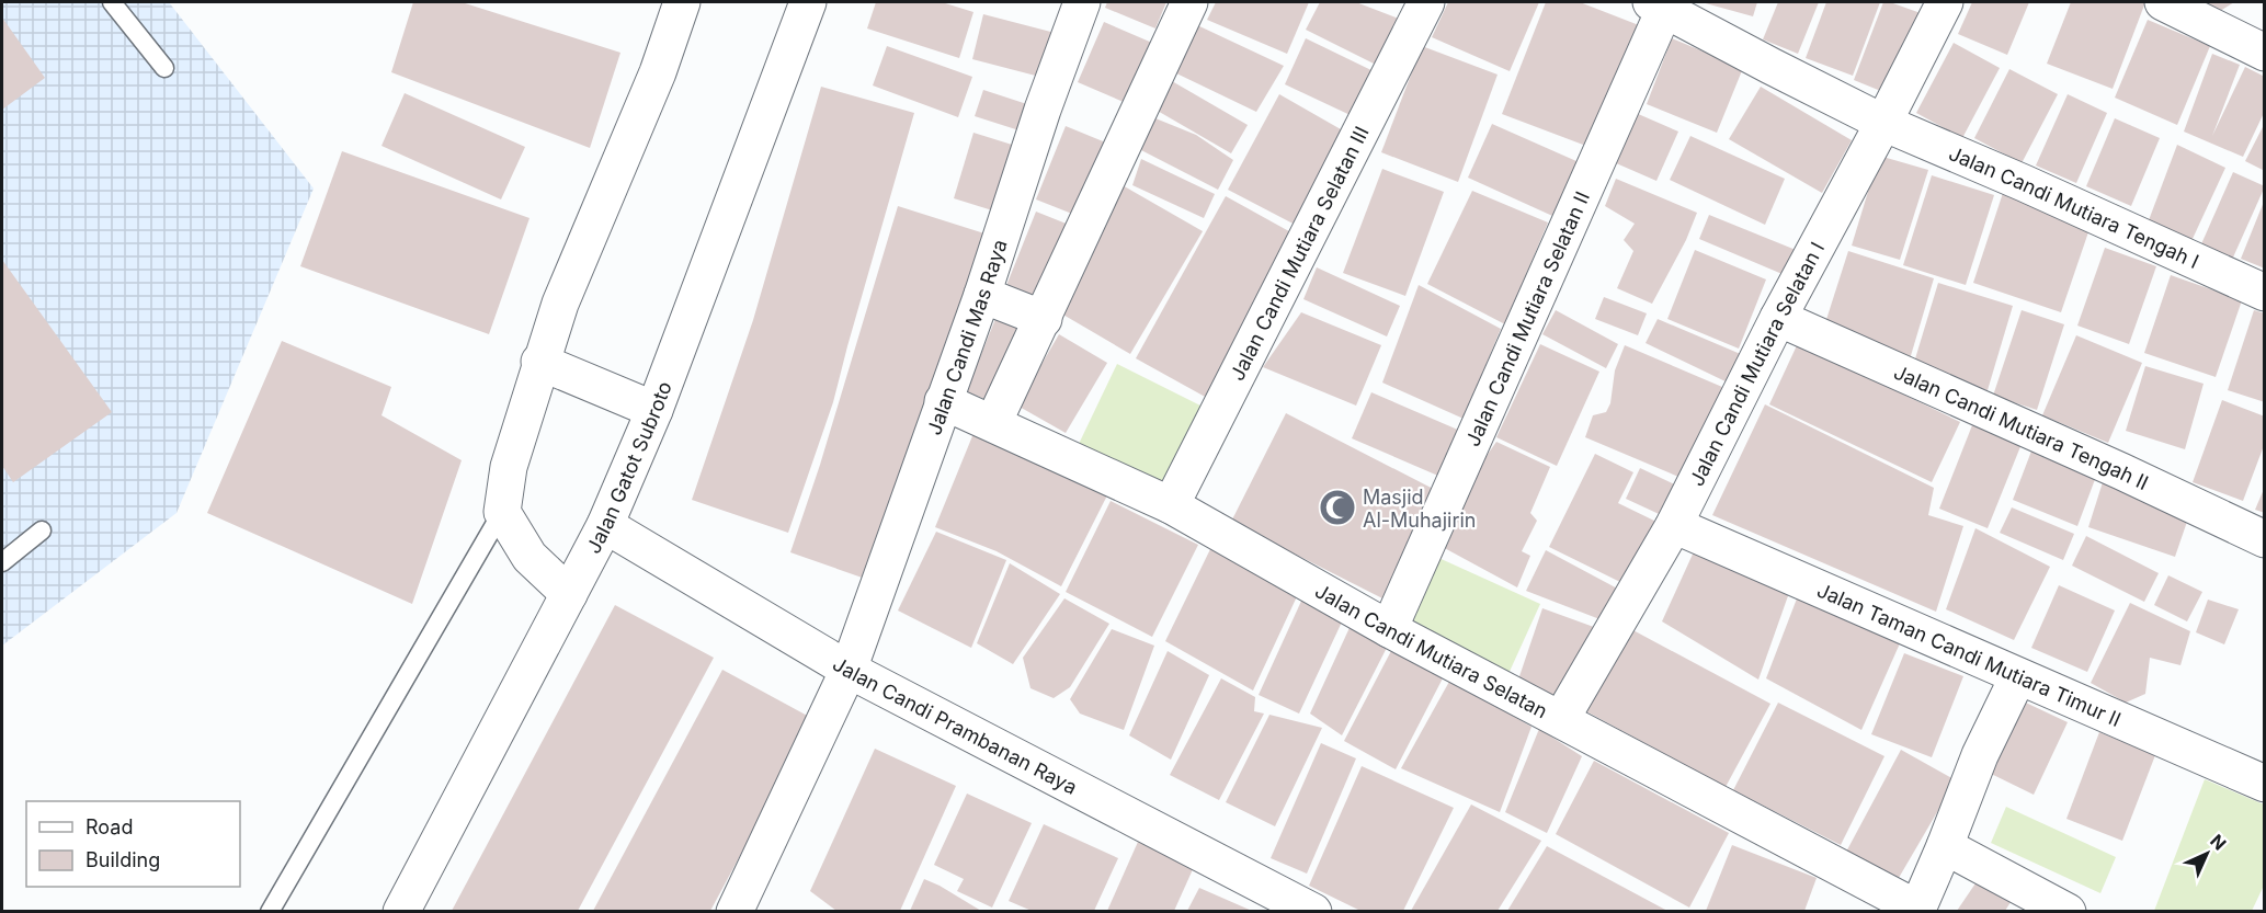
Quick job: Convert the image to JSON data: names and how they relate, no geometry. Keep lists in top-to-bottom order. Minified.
{"streets":{"street":["Jalan Candi Mutiara Tengah I","Jalan Candi Mutiara Selatan III","Jalan Candi Mutiara Selatan II","Jalan Candi Mas Raya","Jalan Candi Mutiara Selatan I","Jalan Candi Mutiara Tengah II","Jalan Gatot Subroto","Jalan Candi Mutiara Selatan","Jalan Taman Candi Mutiara Timur II","Jalan Candi Prambanan Raya"]},"crossings":[["Jalan Candi Mutiara Tengah I","Jalan Candi Mutiara Selatan II"],["Jalan Candi Mutiara Tengah I","Jalan Candi Mutiara Selatan I"],["Jalan Candi Mutiara Selatan III","Jalan Candi Mutiara Selatan"],["Jalan Candi Mutiara Selatan II","Jalan Candi Mutiara Selatan"],["Jalan Candi Mas Raya","Jalan Candi Mutiara Selatan"],["Jalan Candi Mas Raya","Jalan Candi Prambanan Raya"],["Jalan Candi Mutiara Selatan I","Jalan Candi Mutiara Tengah II"],["Jalan Candi Mutiara Selatan I","Jalan Candi Mutiara Selatan"],["Jalan Candi Mutiara Selatan I","Jalan Taman Candi Mutiara Timur II"],["Jalan Gatot Subroto","Jalan Candi Prambanan Raya"]],"places":{"mosque":["Masjid Al-Muhajirin"]},"legend":["Road","Building"],"north":"top right"}
